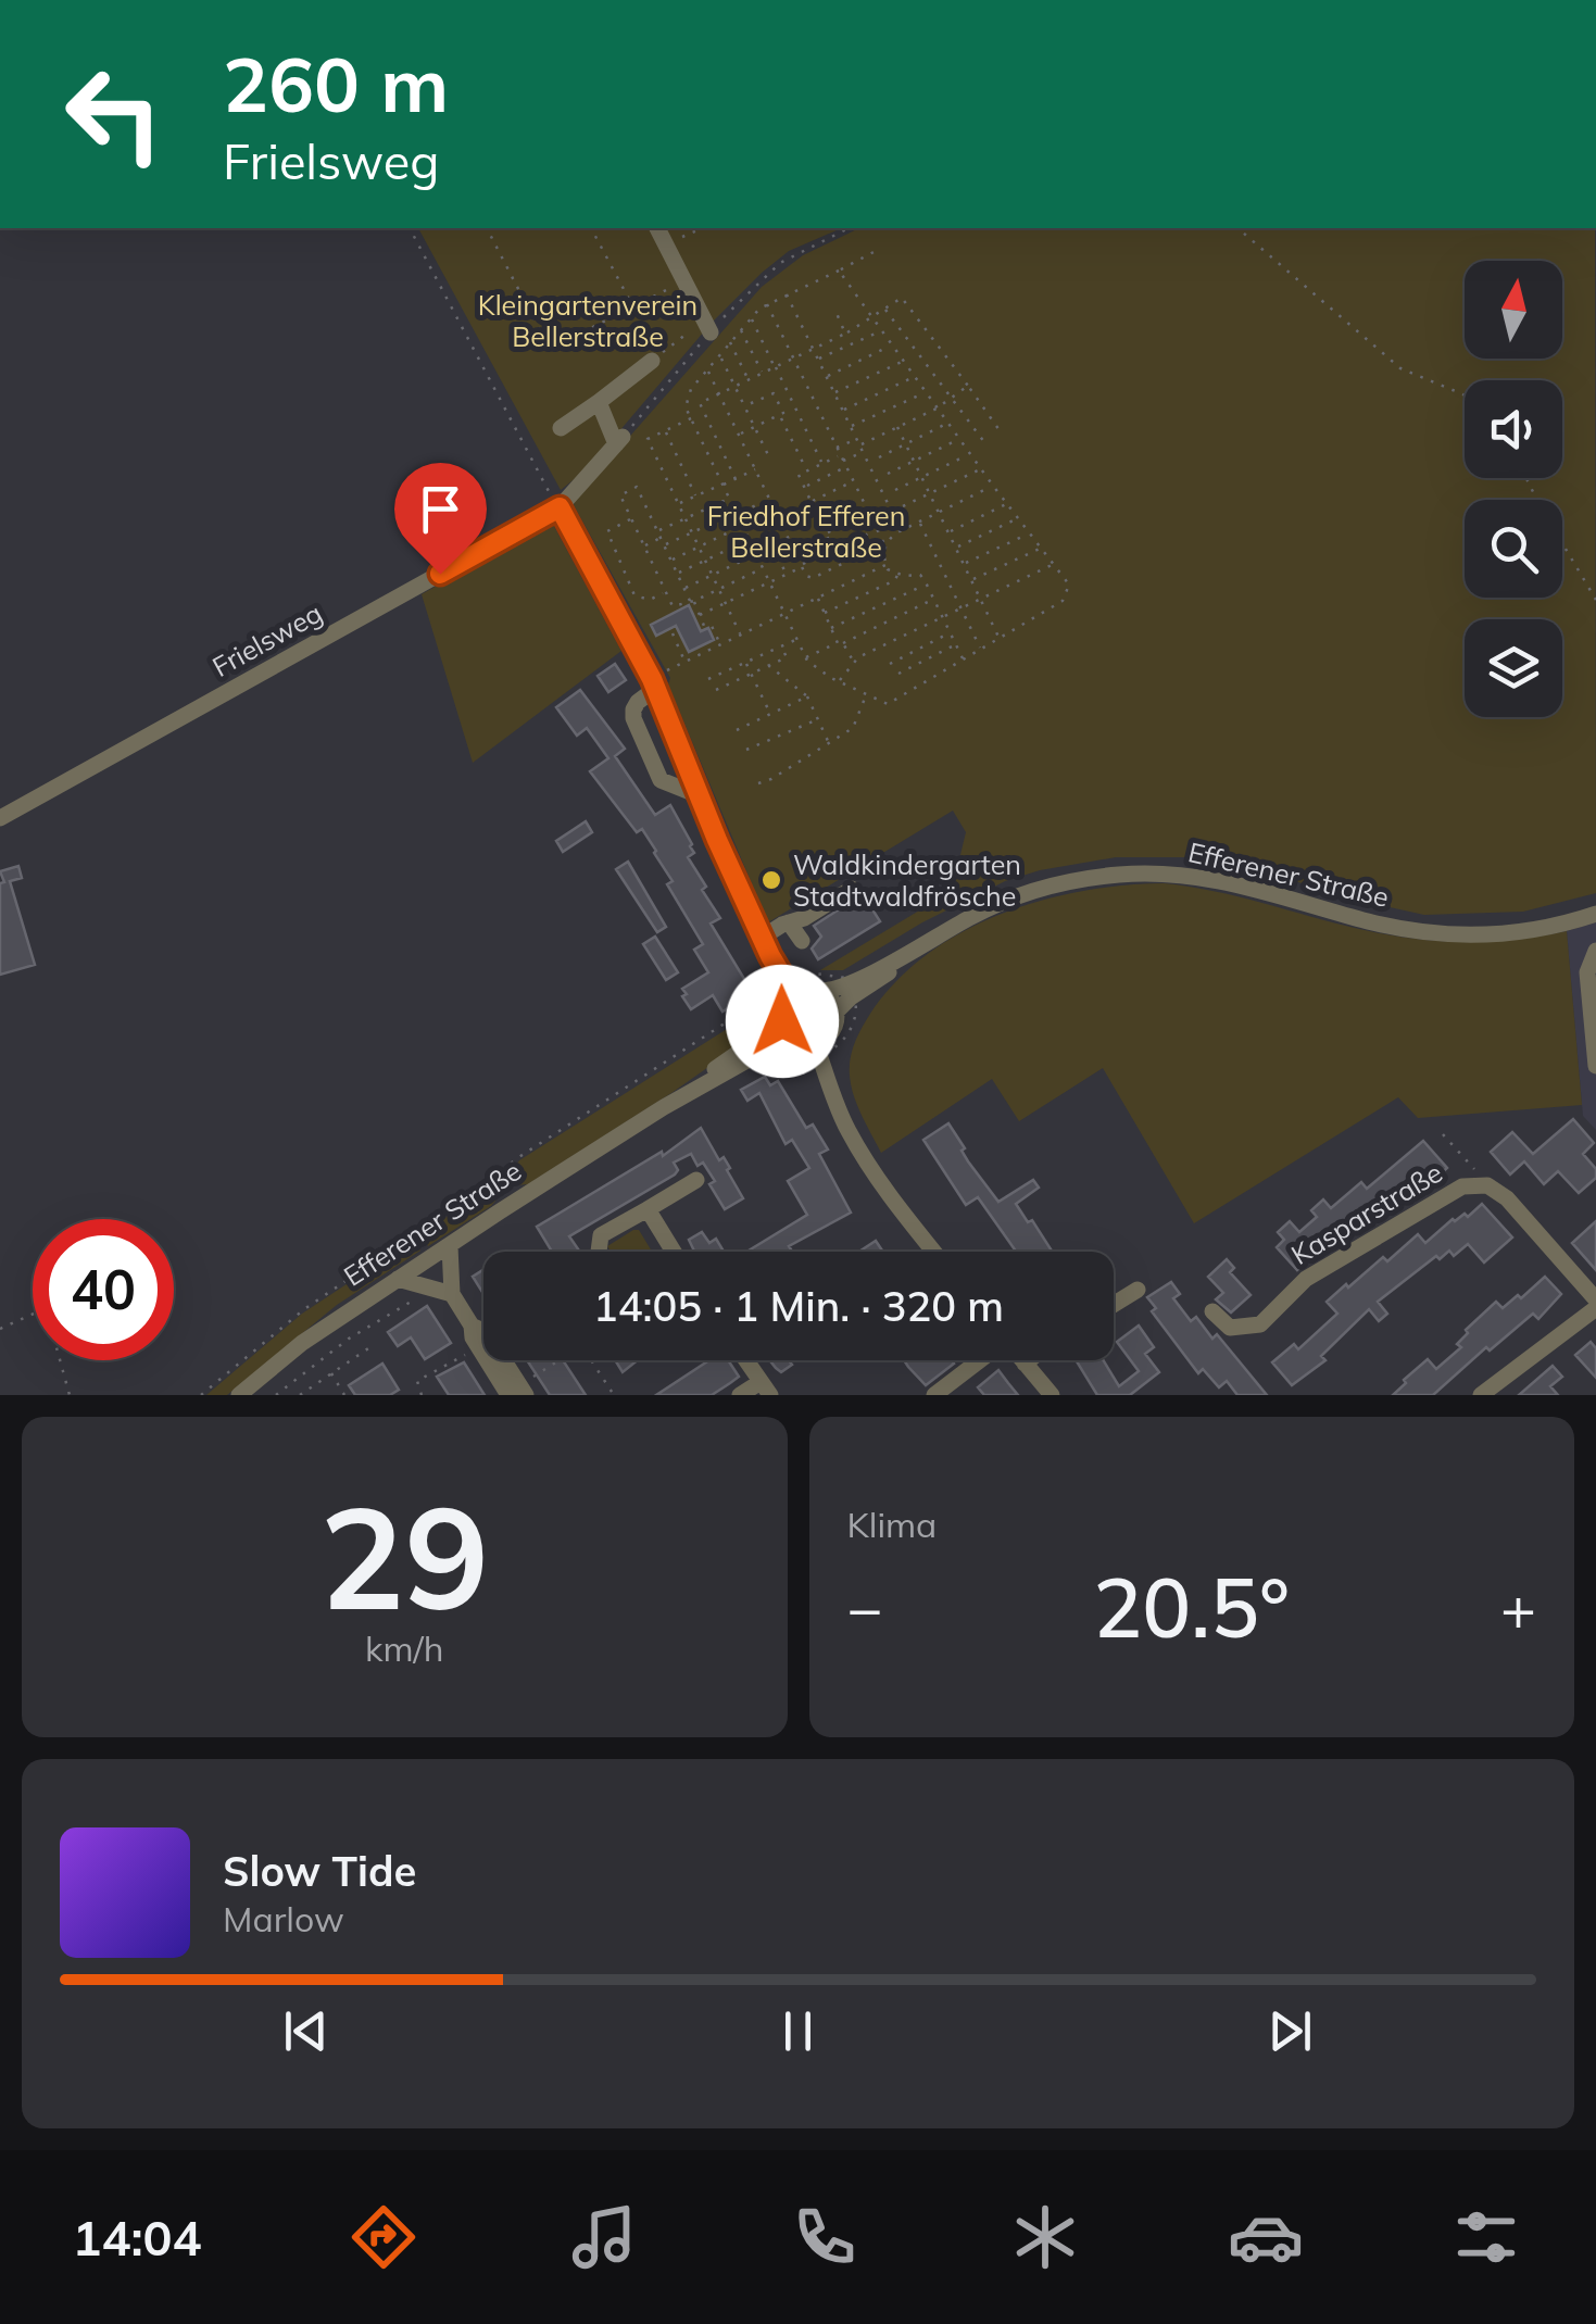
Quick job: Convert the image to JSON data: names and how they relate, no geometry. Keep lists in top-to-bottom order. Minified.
{"streets":{"street":["Frielsweg","Efferener Straße","Kasparstraße"]},"parks":["Kleingartenverein Bellerstraße","Friedhof Efferen Bellerstraße"],"places":["Waldkindergarten Stadtwaldfrösche"],"north":"top","page":{"turn":["260 m","Frielsweg"],"limit":"40","trip":"14:05 · 1 Min. · 320 m","tile":[["29","km/h"],"Klima"],"heat":["−","20.5°","+"],"song":["Slow Tide","Marlow"],"tabs":"14:04"}}
